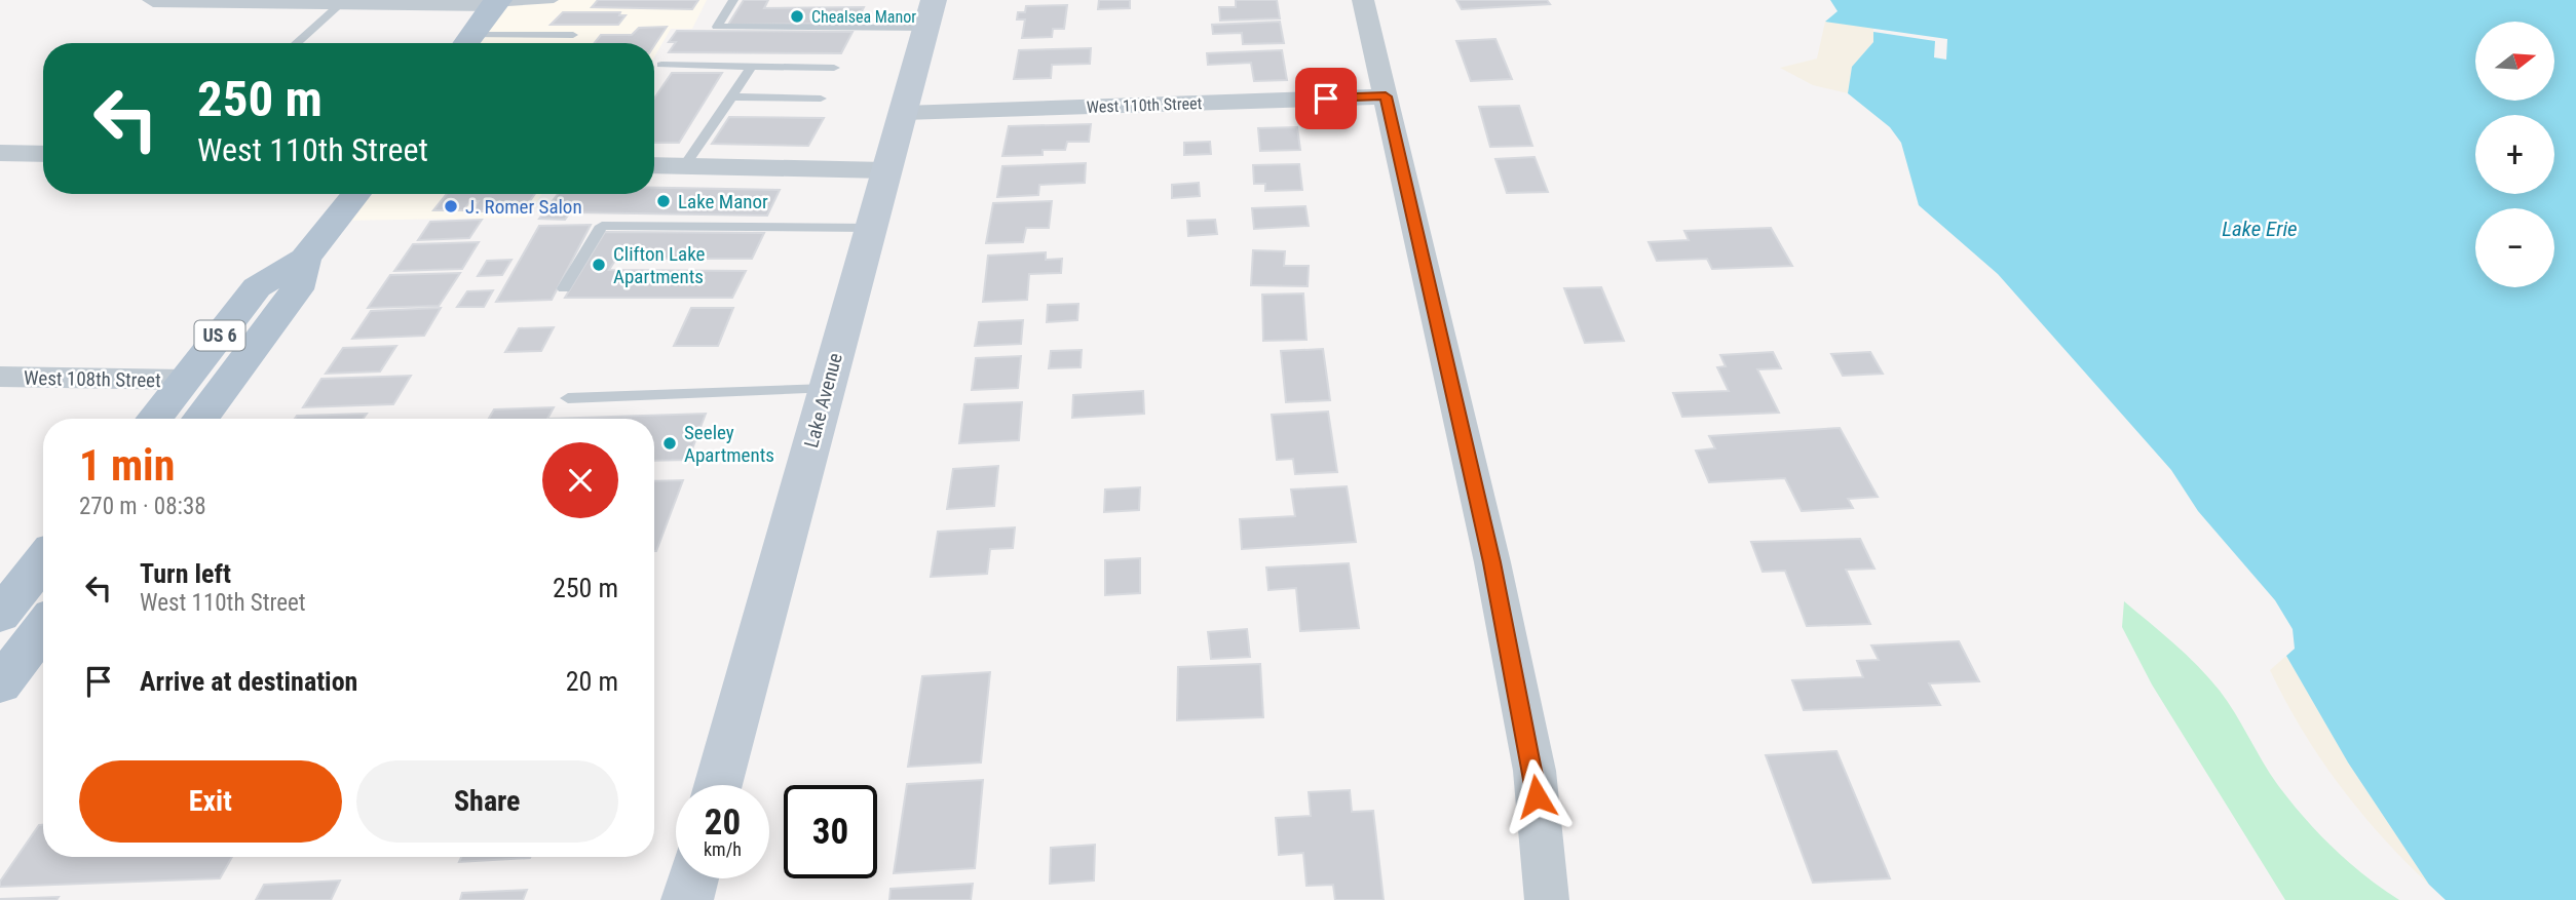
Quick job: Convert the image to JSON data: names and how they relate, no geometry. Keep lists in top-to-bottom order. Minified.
{"streets":{"main road":["US 6"],"street":["West 110th Street","West 108th Street","Lake Avenue"]},"crossings":[["West 110th Street","Lake Avenue"],["US 6","West 108th Street"]],"water":["Lake Erie"],"places":["Chealsea Manor","Lake Manor","J. Romer Salon","Clifton Lake Apartments","Seeley Apartments"],"north":"right","page":{"map_buttons":["+","−"],"turn":["250 m","West 110th Street"],"heading":["1 min","270 m · 08:38"],"list":[{"name":"Turn left","note":"West 110th Street","value":"250 m"},{"name":"Arrive at destination","value":"20 m"}],"buttons":["Exit","Share"],"speed":"20 km/h","limit":"30"}}
